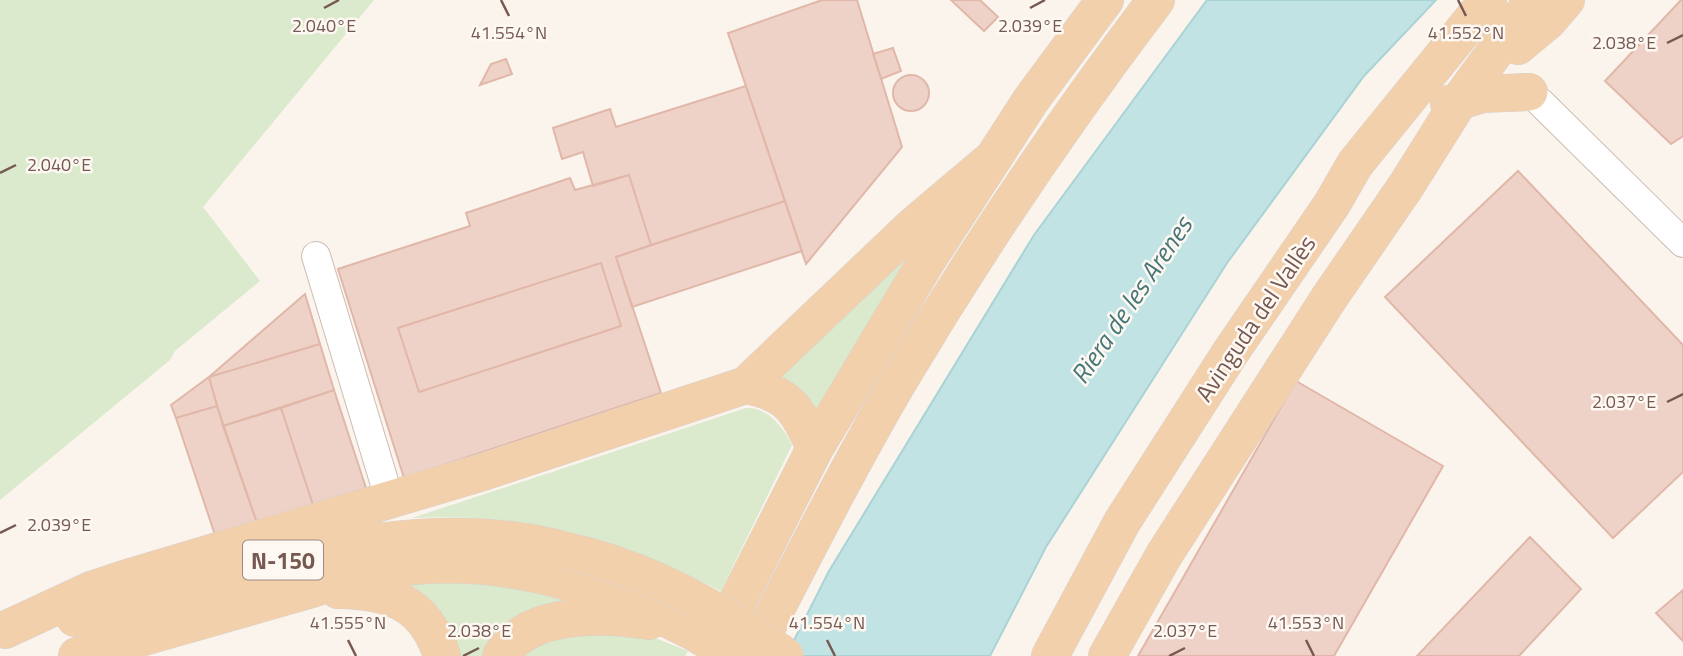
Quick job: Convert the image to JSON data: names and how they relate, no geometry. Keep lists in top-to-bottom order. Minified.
{"streets":{"main road":["Avinguda del Vallès","N-150"]},"water":["Riera de les Arenes"],"coordinates":["2.040°E","2.039°E","41.554°N","41.552°N","2.038°E","2.037°E","41.555°N","41.553°N"]}
